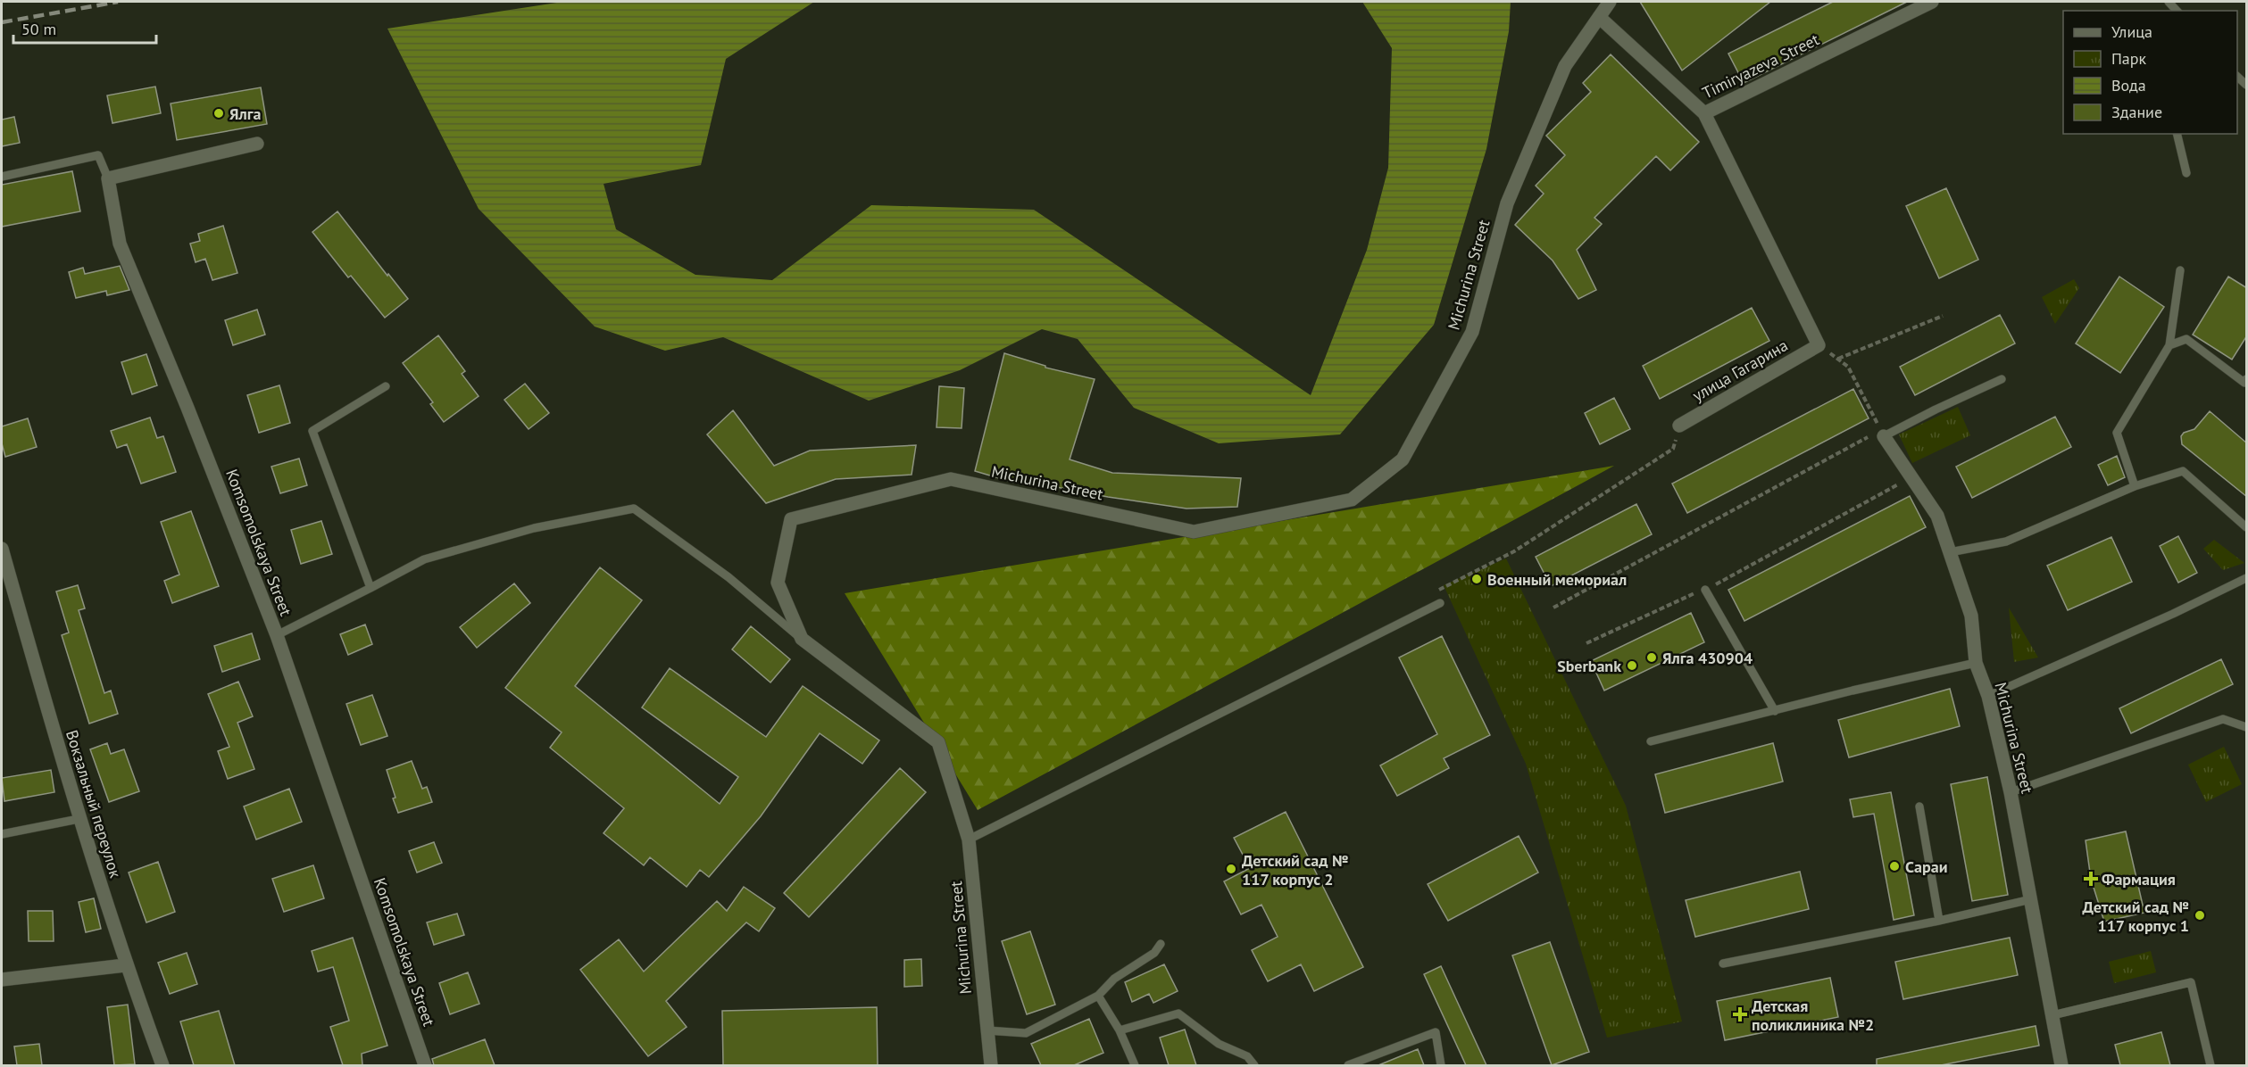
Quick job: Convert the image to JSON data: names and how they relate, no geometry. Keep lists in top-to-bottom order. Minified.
{"streets":{"street":["Timiryazeva Street","Michurina Street","улица Гагарина","Komsomolskaya Street","Вокзальный переулок"]},"crossings":[["Timiryazeva Street","Michurina Street"]],"places":{"other":["Ялга","Военный мемориал","Ялга 430904","Sberbank","Сараи","Детский сад № 117 корпус 2","Детский сад № 117 корпус 1"],"health":["Фармация","Детская поликлиника №2"]},"legend":["Улица","Парк","Вода","Здание"],"scale_bar":"50 m"}
